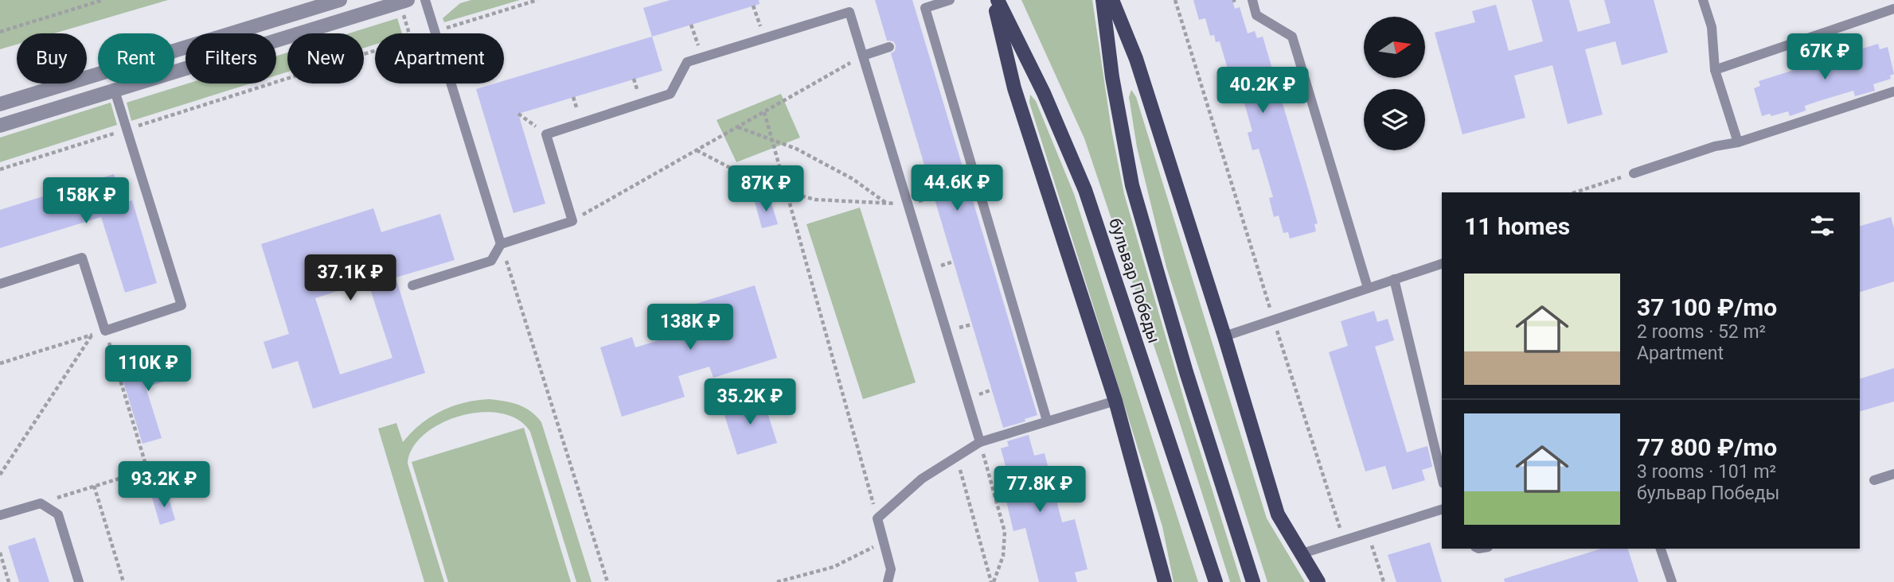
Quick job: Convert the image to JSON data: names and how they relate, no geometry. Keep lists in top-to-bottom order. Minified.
{"streets":{"main road":["бульвар Победы"]},"north":"right","page":{"price":["67K ₽","40.2K ₽","44.6K ₽","87K ₽","158K ₽","37.1K ₽","138K ₽","110K ₽","35.2K ₽","93.2K ₽","77.8K ₽"],"chip":["Buy","Rent","Filters","New","Apartment"],"heading":"11 homes","list":[{"name":"37 100 ₽/mo","note":"2 rooms · 52 m² · Apartment"},{"name":"77 800 ₽/mo","note":"3 rooms · 101 m² · бульвар Победы"}]}}
